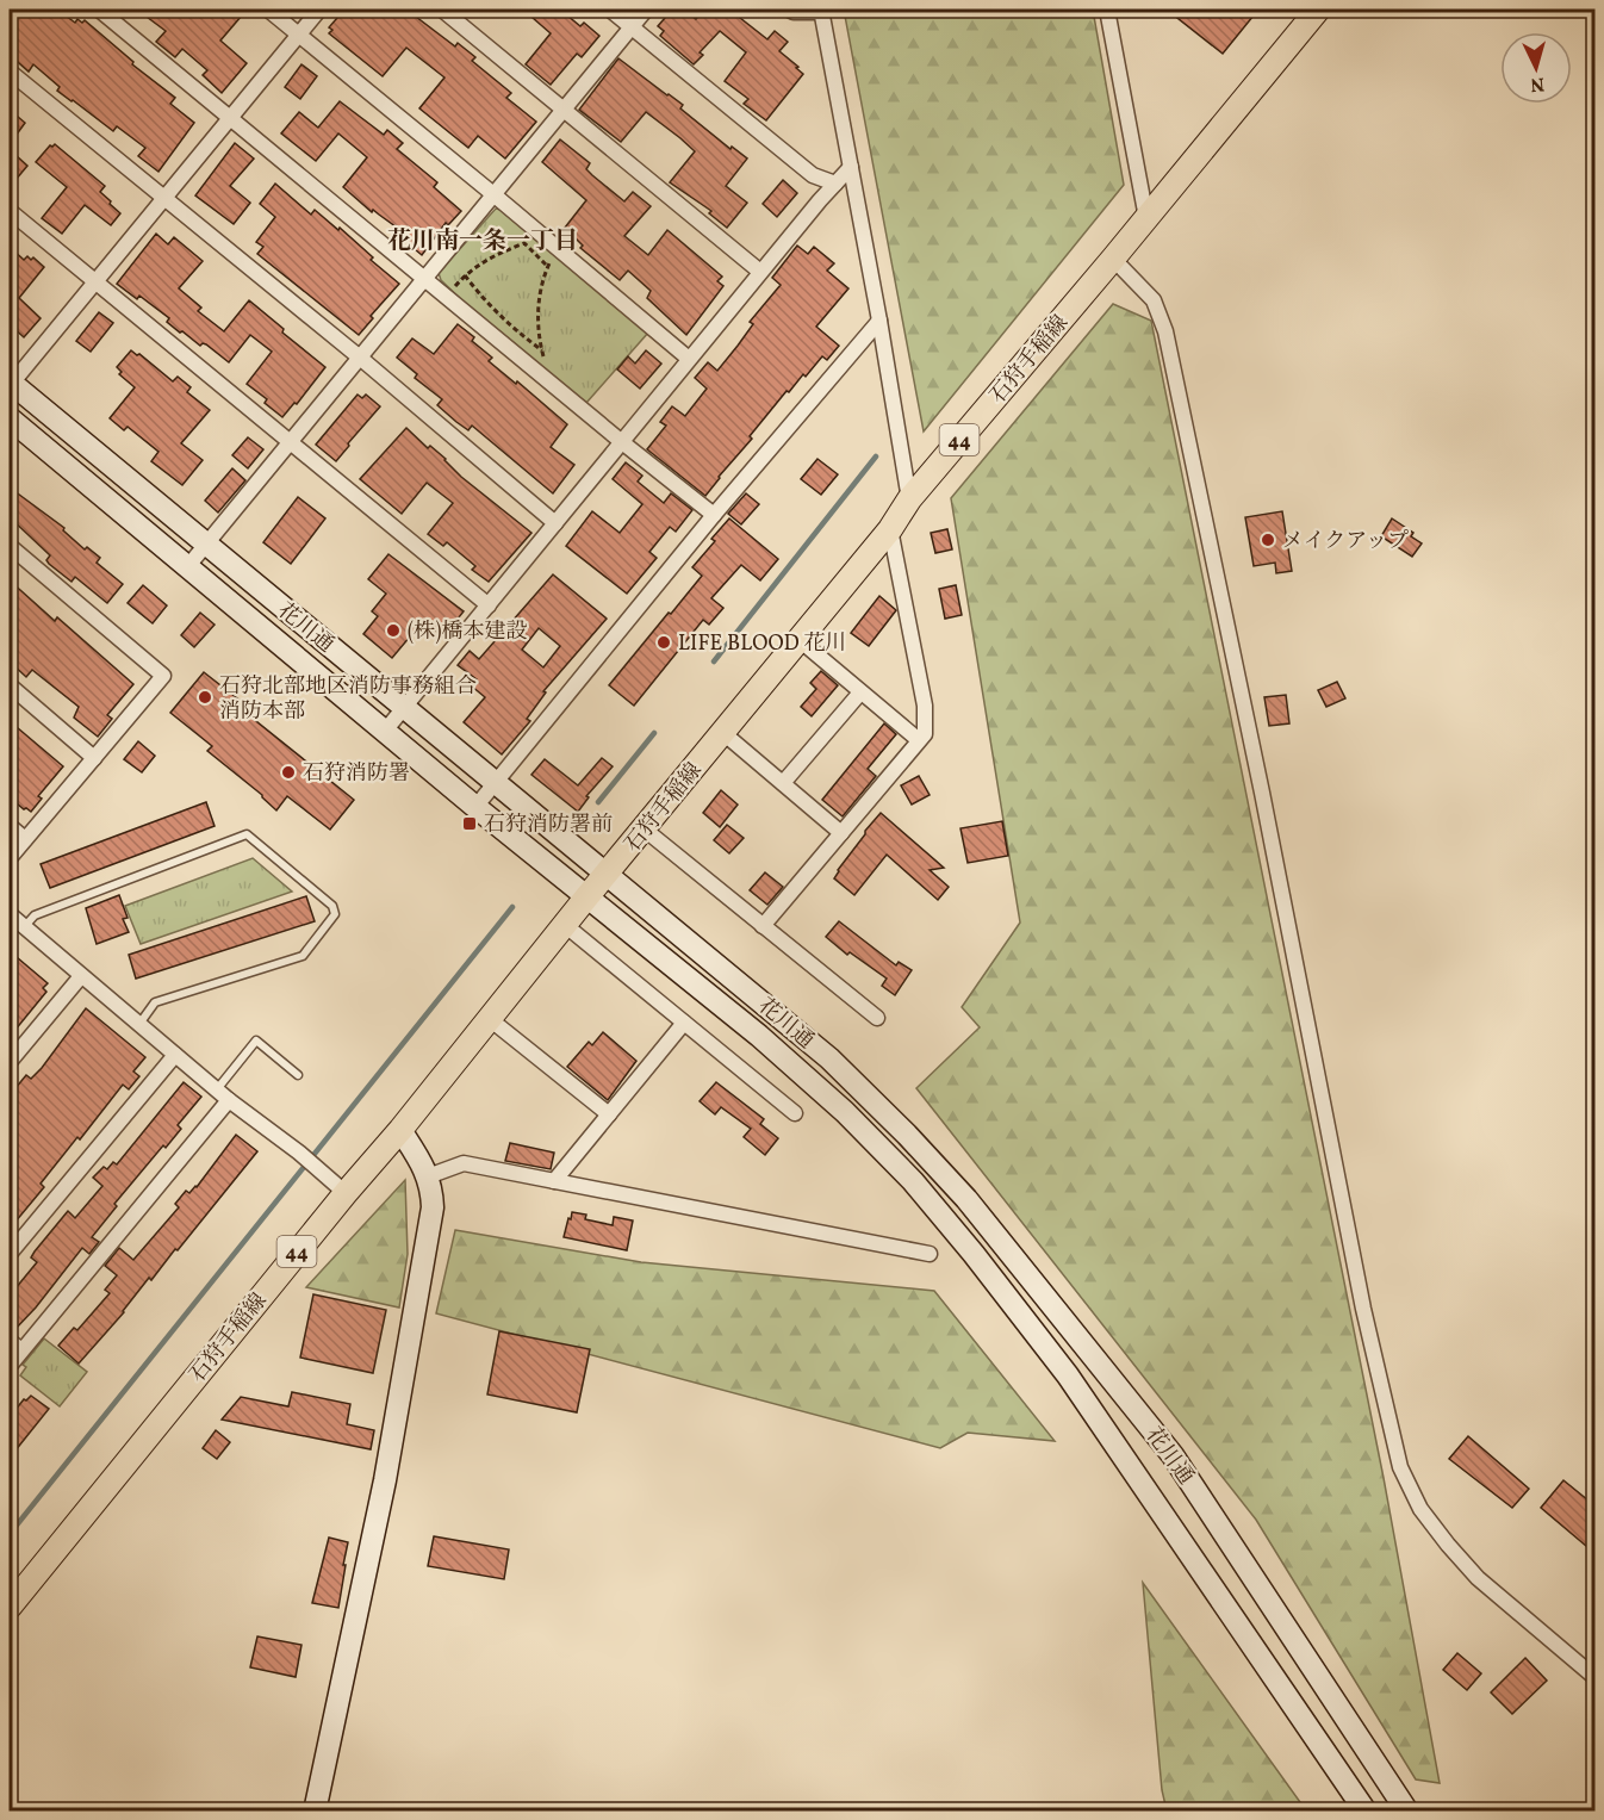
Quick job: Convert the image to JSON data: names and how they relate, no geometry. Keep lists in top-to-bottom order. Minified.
{"streets":{"main road":["石狩手稲線","44"],"street":["花川通"]},"crossings":[["石狩手稲線","花川通"]],"districts":["花川南一条一丁目"],"places":{"other":["メイクアップ","(株)橋本建設","LIFE BLOOD 花川","石狩北部地区消防事務組合 消防本部","石狩消防署"],"transit":["石狩消防署前"]},"north":"bottom"}
